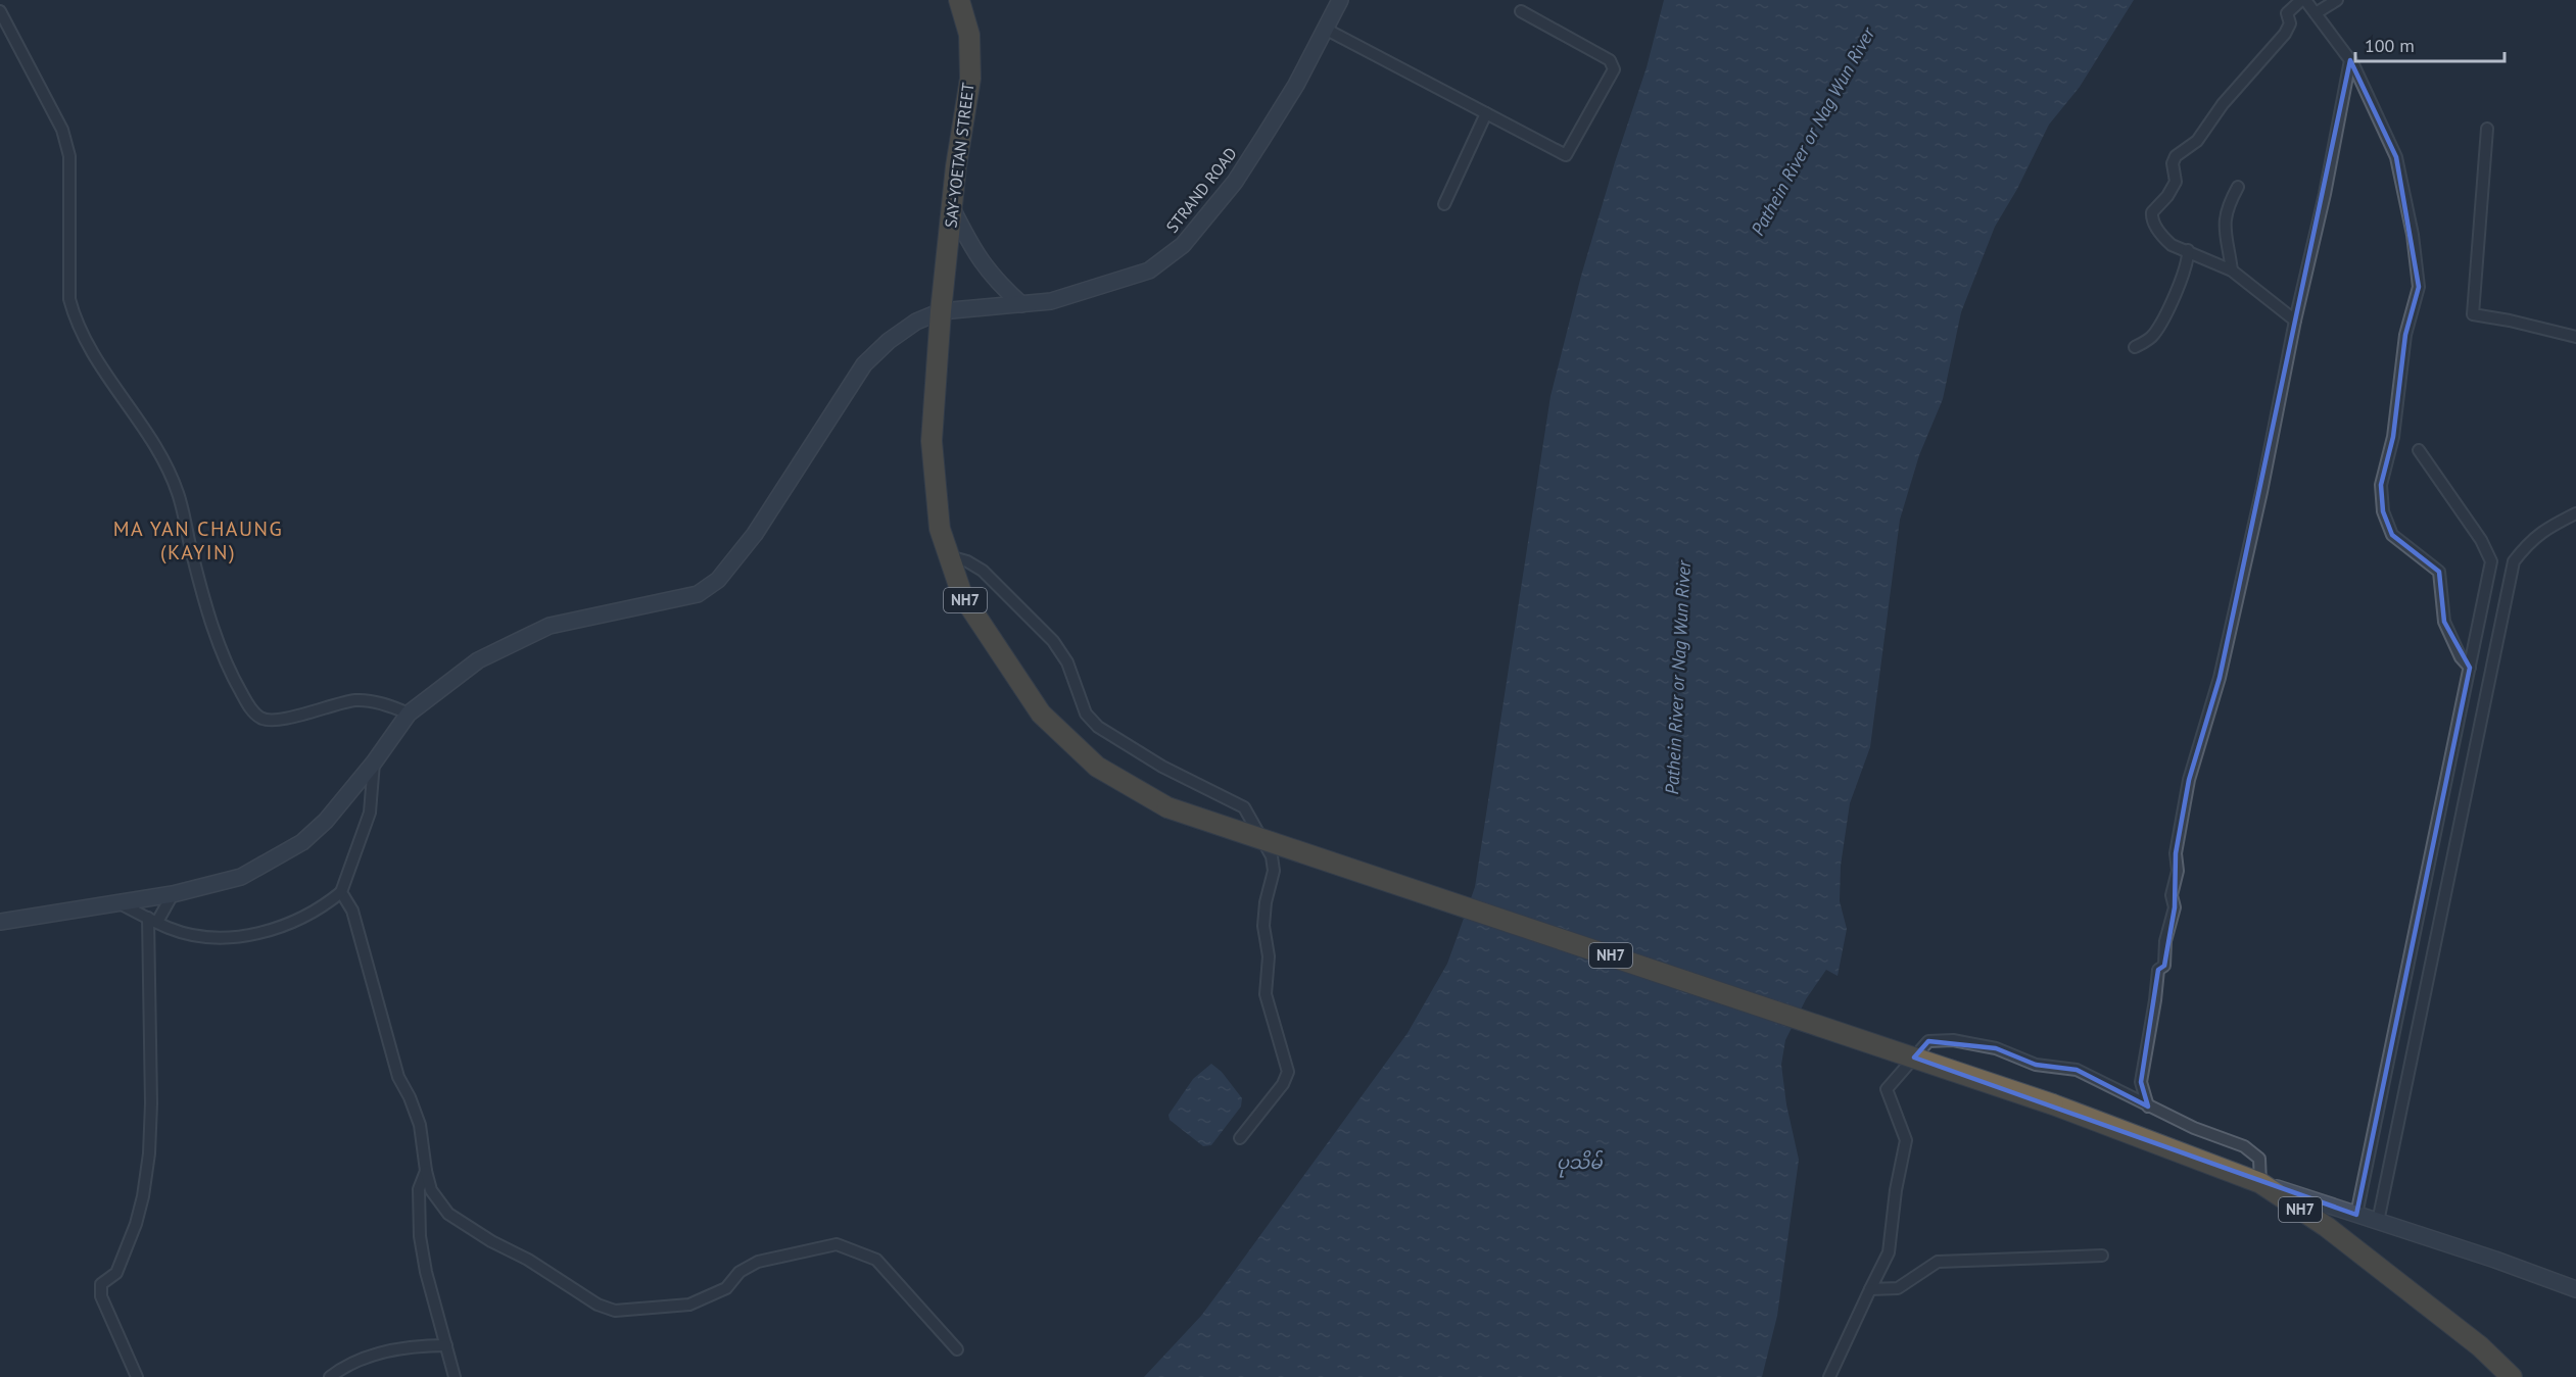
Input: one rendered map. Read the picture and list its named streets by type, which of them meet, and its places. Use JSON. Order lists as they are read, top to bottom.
{
  "streets": {
    "highway": ["SAY-YOETAN STREET", "NH7"],
    "street": ["STRAND ROAD"]
  },
  "crossings": [
    ["SAY-YOETAN STREET", "STRAND ROAD"],
    ["SAY-YOETAN STREET", "NH7"],
    ["STRAND ROAD", "NH7"]
  ],
  "districts": ["MA YAN CHAUNG (KAYIN)"],
  "water": ["Pathein River or Nag Wun River", "ပုသိမ်"],
  "scale_bar": "100 m"
}
